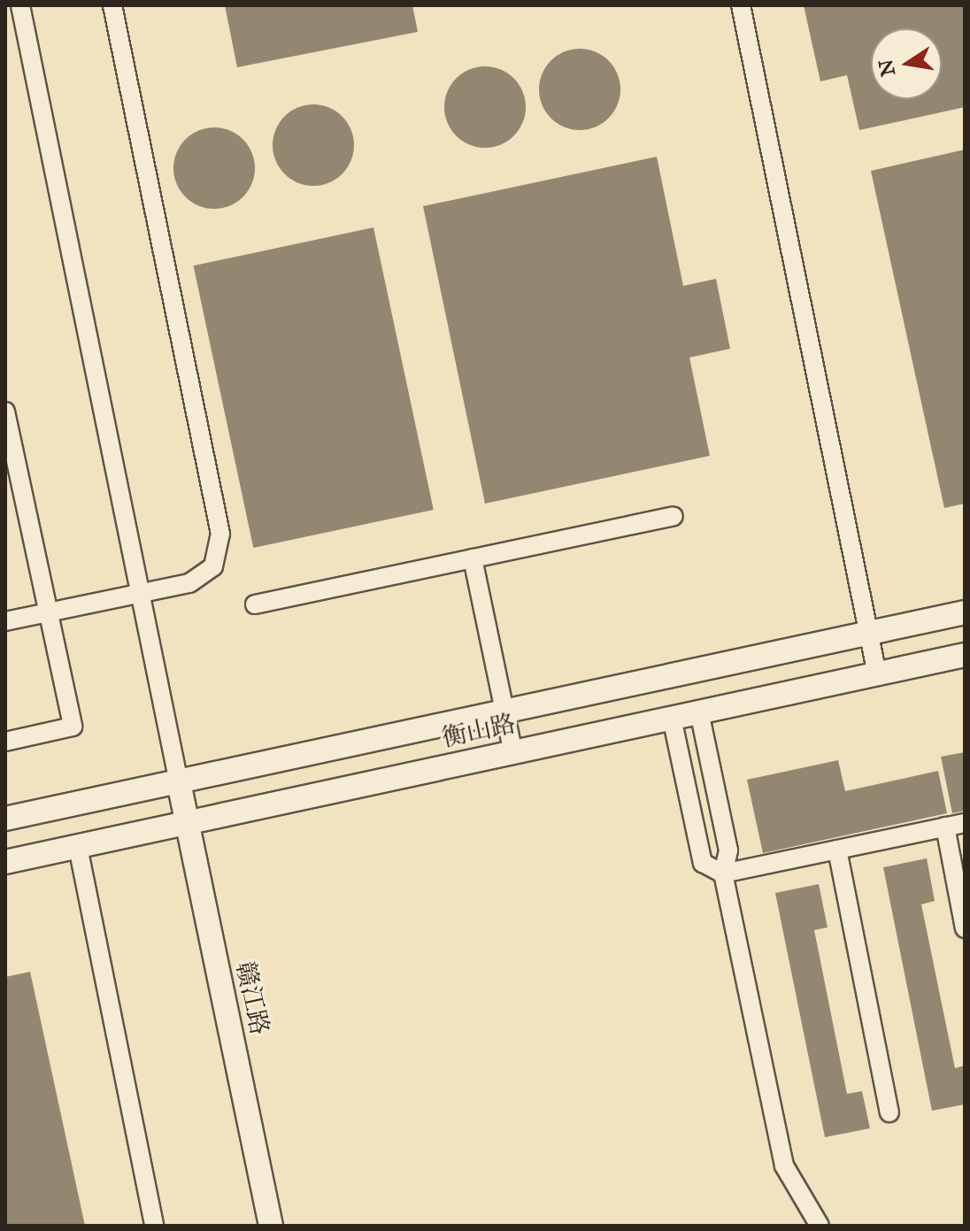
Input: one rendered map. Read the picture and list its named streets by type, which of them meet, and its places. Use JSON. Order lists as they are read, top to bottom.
{
  "streets": {
    "street": ["衡山路", "赣江路"]
  },
  "crossings": [
    ["衡山路", "赣江路"]
  ],
  "north": "left"
}
